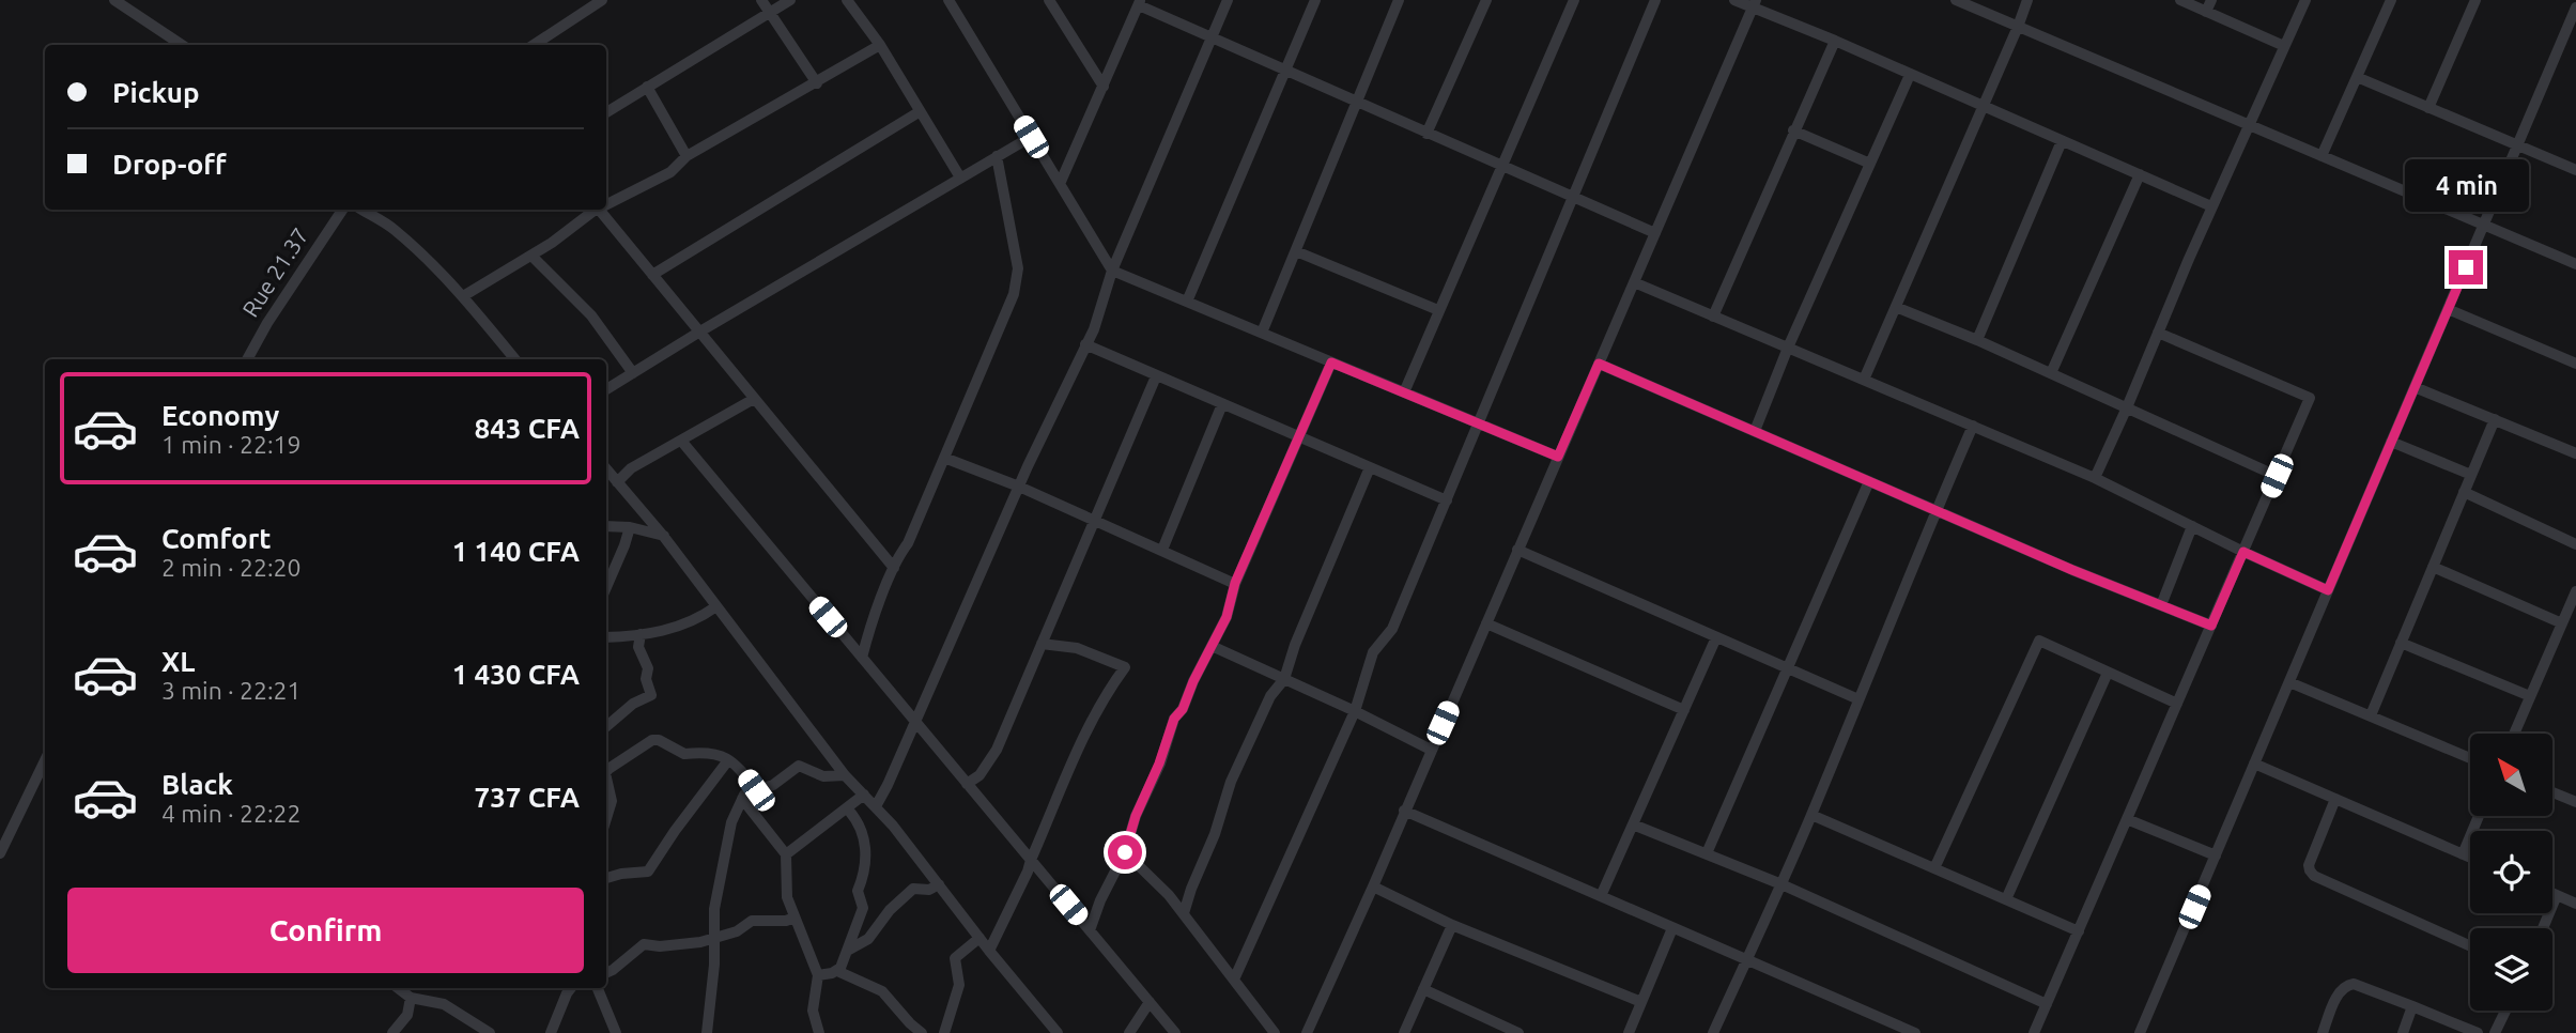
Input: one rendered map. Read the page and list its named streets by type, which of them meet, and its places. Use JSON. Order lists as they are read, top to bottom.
{
  "streets": {
    "street": ["Rue 21.37"]
  },
  "north": "top left",
  "page": {
    "banner": ["Pickup", "Drop-off"],
    "bubble": "4 min",
    "list": [
      {
        "name": "Economy",
        "note": "1 min · 22:19",
        "value": "843 CFA"
      },
      {
        "name": "Comfort",
        "note": "2 min · 22:20",
        "value": "1 140 CFA"
      },
      {
        "name": "XL",
        "note": "3 min · 22:21",
        "value": "1 430 CFA"
      },
      {
        "name": "Black",
        "note": "4 min · 22:22",
        "value": "737 CFA"
      }
    ],
    "buttons": "Confirm"
  }
}
